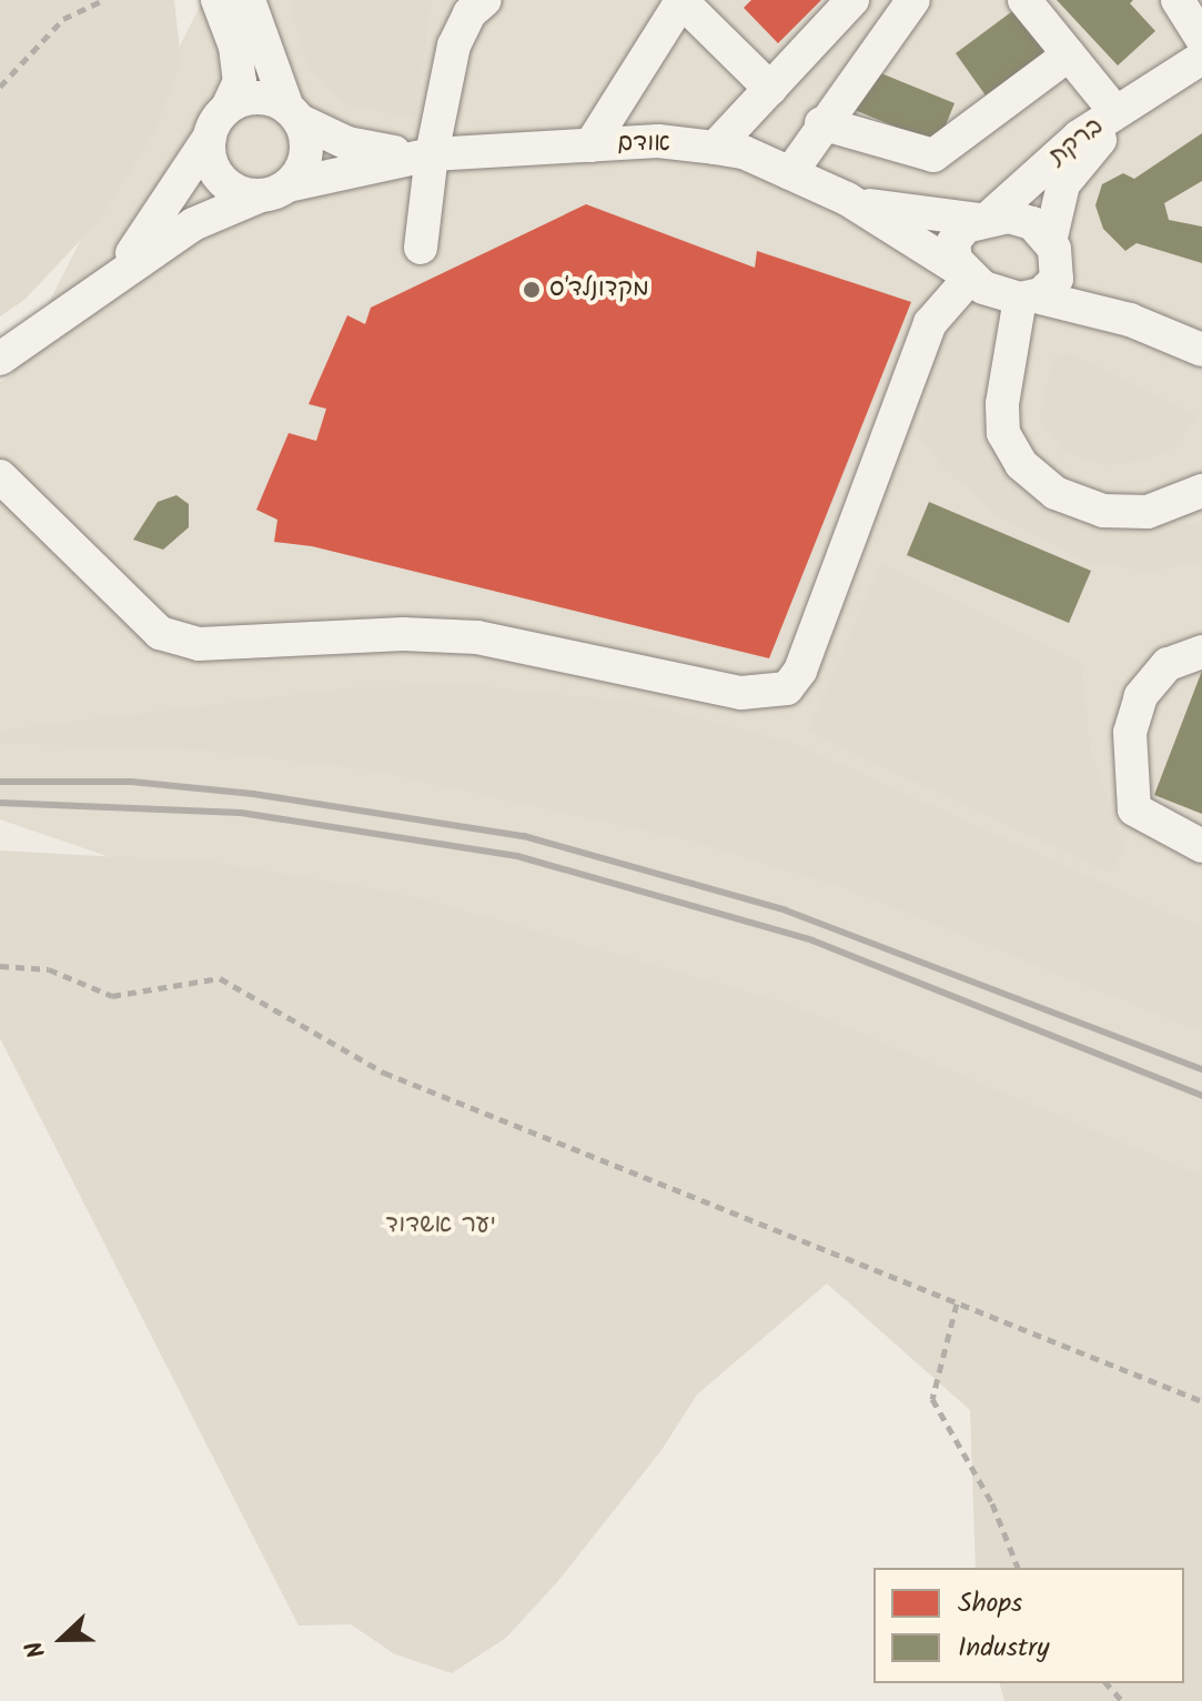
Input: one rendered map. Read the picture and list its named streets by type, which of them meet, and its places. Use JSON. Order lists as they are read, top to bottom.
{
  "streets": {
    "street": ["ברקת", "אודם"]
  },
  "crossings": [
    ["ברקת", "אודם"]
  ],
  "parks": ["יער אשדוד"],
  "places": ["מקדונלד'ס"],
  "legend": ["Shops", "Industry"],
  "north": "left"
}
